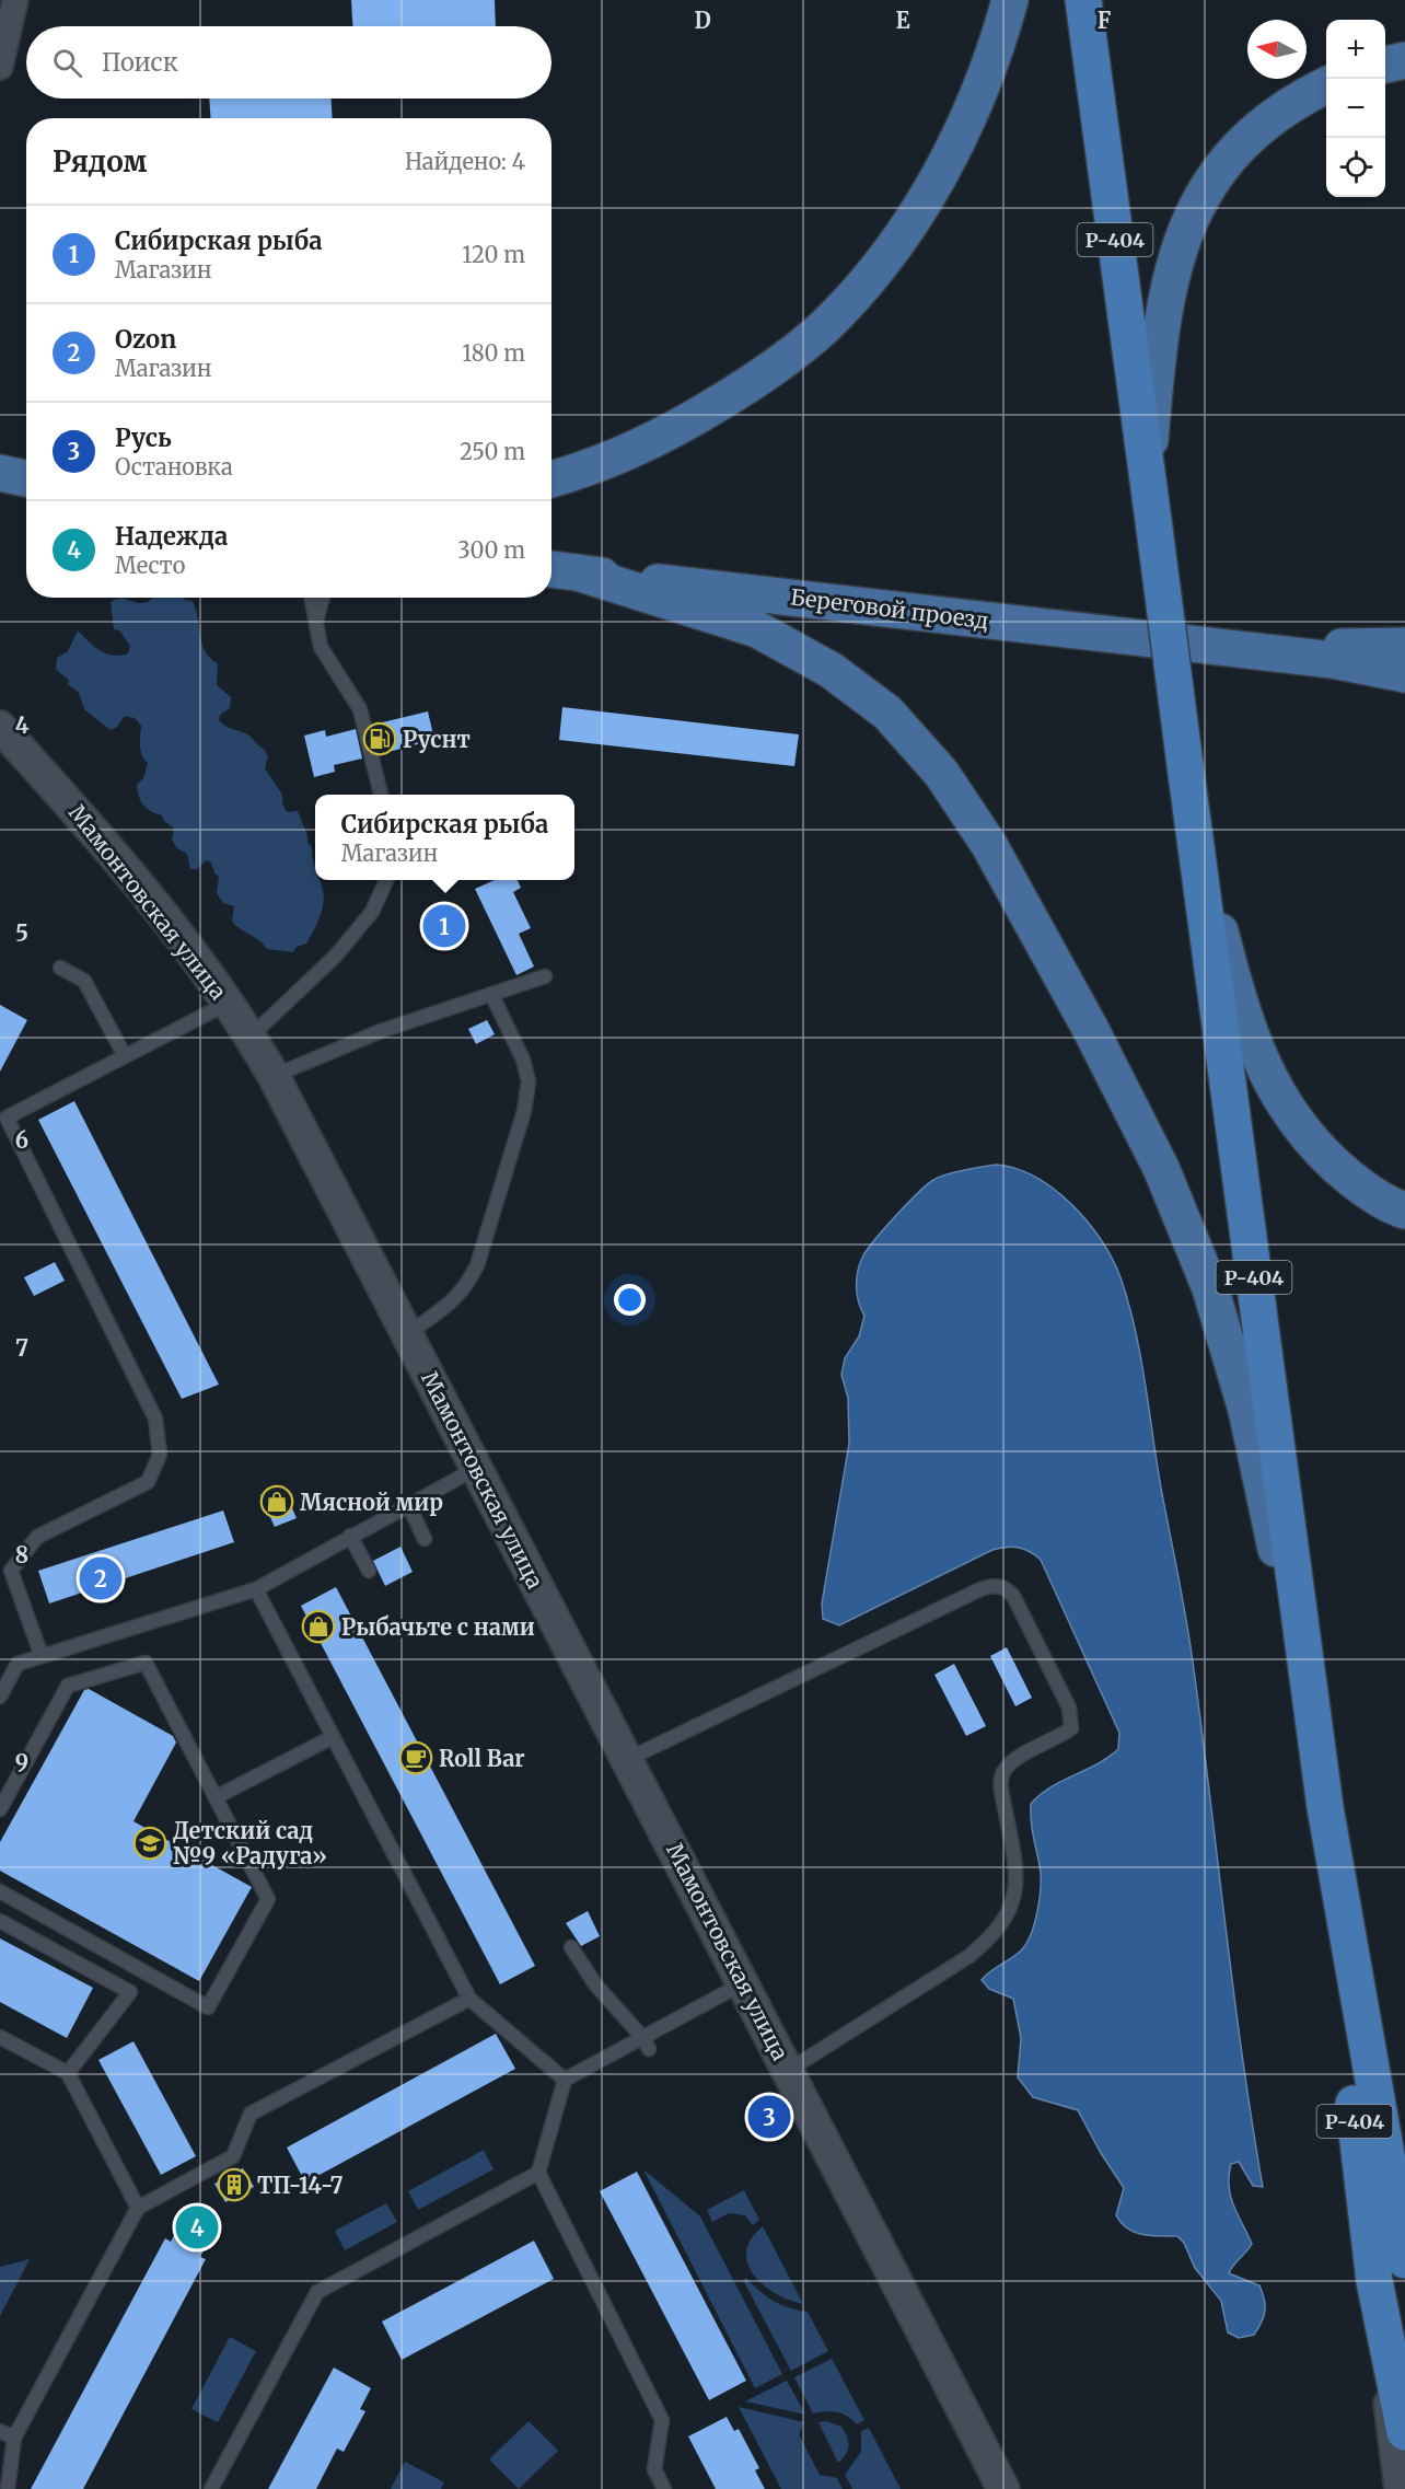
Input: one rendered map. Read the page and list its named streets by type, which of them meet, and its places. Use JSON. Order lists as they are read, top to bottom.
{
  "streets": {
    "highway": ["Р-404"],
    "main road": ["Береговой проезд"],
    "street": ["Мамонтовская улица"]
  },
  "places": {
    "fuel station": ["Руснт"],
    "shop": ["Мясной мир", "Рыбачьте с нами"],
    "cafe": ["Roll Bar"],
    "school or university": ["Детский сад №9 «Радуга»"],
    "building": ["ТП-14-7"]
  },
  "north": "left",
  "page": {
    "map_buttons": ["+", "−"],
    "search": "Поиск",
    "heading": ["Рядом", "Найдено: 4"],
    "list": [
      {
        "mark": "1",
        "name": "Сибирская рыба",
        "note": "Магазин",
        "value": "120 m"
      },
      {
        "mark": "2",
        "name": "Ozon",
        "note": "Магазин",
        "value": "180 m"
      },
      {
        "mark": "3",
        "name": "Русь",
        "note": "Остановка",
        "value": "250 m"
      },
      {
        "mark": "4",
        "name": "Надежда",
        "note": "Место",
        "value": "300 m"
      }
    ],
    "popup": ["Сибирская рыба", "Магазин"],
    "pins": [
      "1",
      "2",
      "3",
      "4"
    ]
  },
  "grid": {
    "columns": ["D", "E", "F"],
    "rows": [
      "4",
      "5",
      "6",
      "7",
      "8",
      "9"
    ]
  }
}
